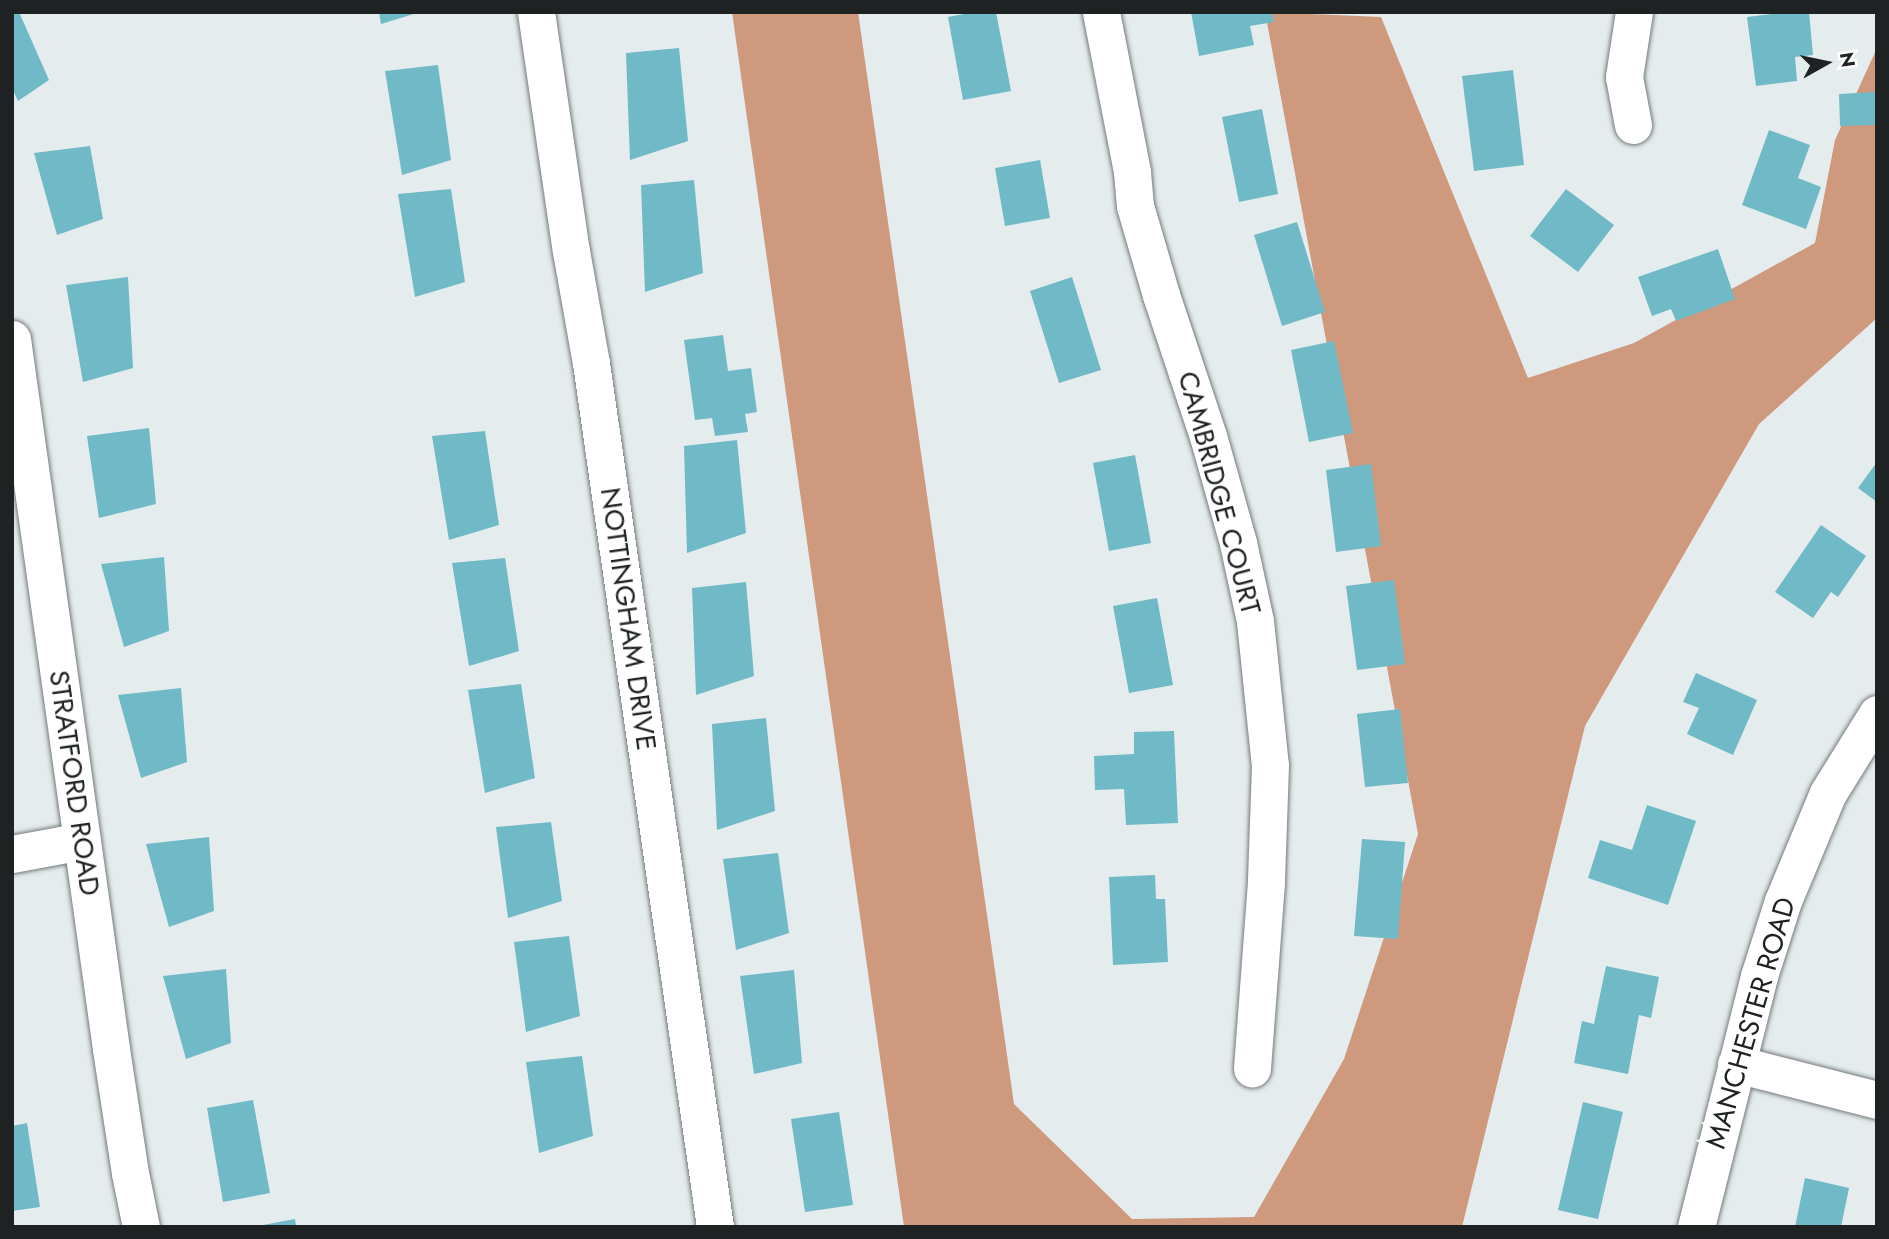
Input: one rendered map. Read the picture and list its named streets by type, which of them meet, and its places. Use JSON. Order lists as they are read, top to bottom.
{
  "streets": {
    "street": [
      "CAMBRIDGE COURT",
      "NOTTINGHAM DRIVE",
      "STRATFORD ROAD",
      "MANCHESTER ROAD"
    ]
  },
  "north": "right"
}
